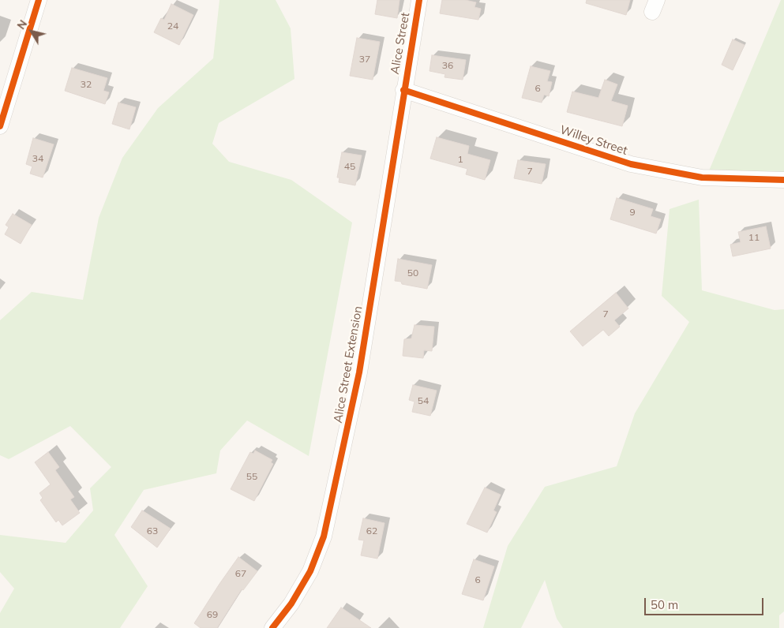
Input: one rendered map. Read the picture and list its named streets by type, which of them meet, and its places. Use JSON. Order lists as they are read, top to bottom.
{
  "streets": {
    "street": ["Alice Street", "Willey Street", "Alice Street Extension"]
  },
  "crossings": [
    ["Alice Street", "Willey Street"],
    ["Alice Street", "Alice Street Extension"],
    ["Willey Street", "Alice Street Extension"]
  ],
  "house_numbers": [
    "24",
    "37",
    "36",
    "32",
    "6",
    "34",
    "1",
    "45",
    "7",
    "9",
    "11",
    "50",
    "7",
    "54",
    "55",
    "63",
    "62",
    "67",
    "6",
    "69"
  ],
  "scale_bar": "50 m",
  "north": "top left"
}
